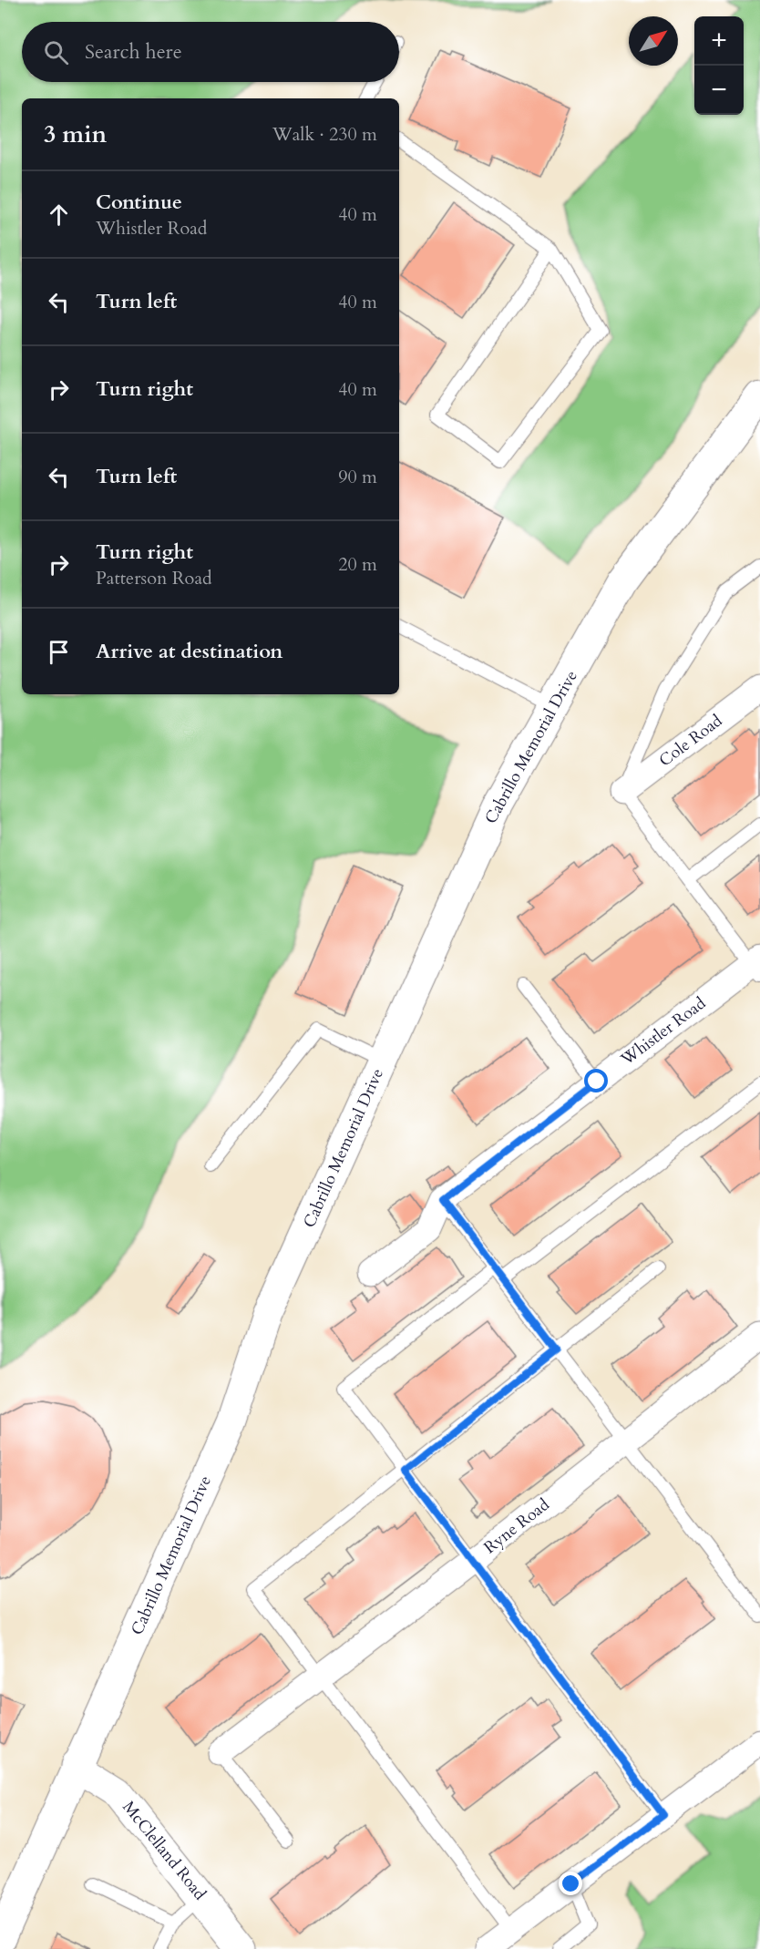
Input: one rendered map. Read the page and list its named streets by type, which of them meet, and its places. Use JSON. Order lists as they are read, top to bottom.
{
  "streets": {
    "main road": ["Cabrillo Memorial Drive", "McClelland Road"],
    "street": ["Cole Road", "Whistler Road", "Ryne Road"]
  },
  "crossings": [
    ["Cabrillo Memorial Drive", "McClelland Road"]
  ],
  "north": "top right",
  "page": {
    "map_buttons": ["+", "−"],
    "search": "Search here",
    "heading": ["3 min", "Walk · 230 m"],
    "list": [
      ["Continue", "Whistler Road", "40 m"],
      ["Turn left", "40 m"],
      ["Turn right", "40 m"],
      ["Turn left", "90 m"],
      ["Turn right", "Patterson Road", "20 m"],
      "Arrive at destination"
    ]
  }
}
